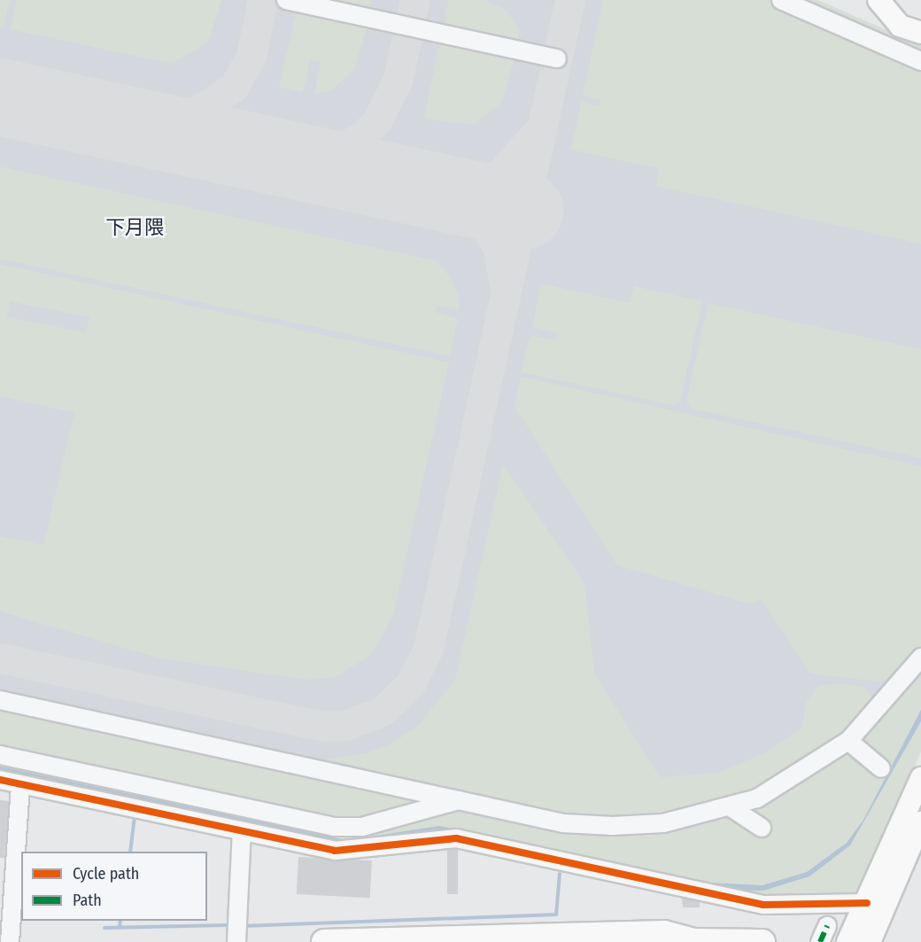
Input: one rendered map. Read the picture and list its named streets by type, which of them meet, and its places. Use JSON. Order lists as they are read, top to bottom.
{
  "districts": ["下月隈"],
  "legend": ["Cycle path", "Path"]
}
